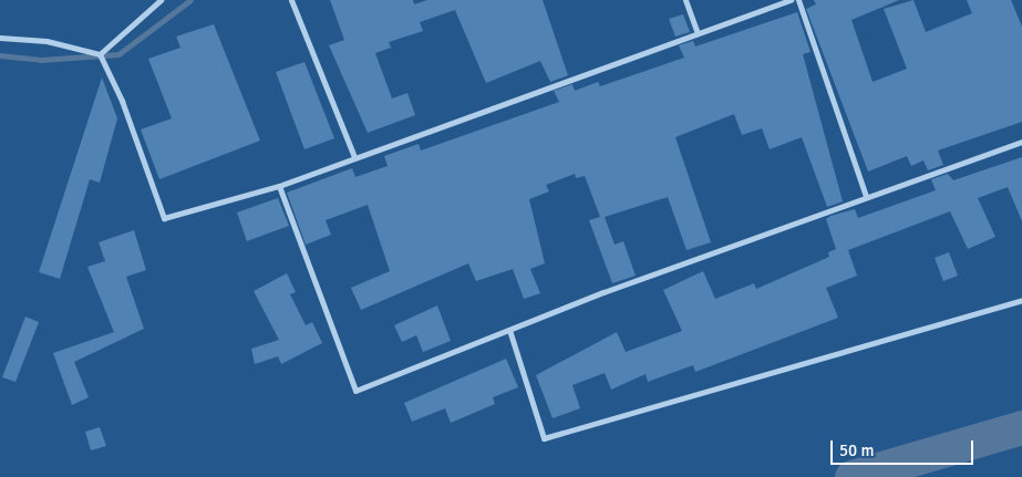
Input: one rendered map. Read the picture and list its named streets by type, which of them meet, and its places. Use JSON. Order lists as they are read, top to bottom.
{
  "scale_bar": "50 m"
}
